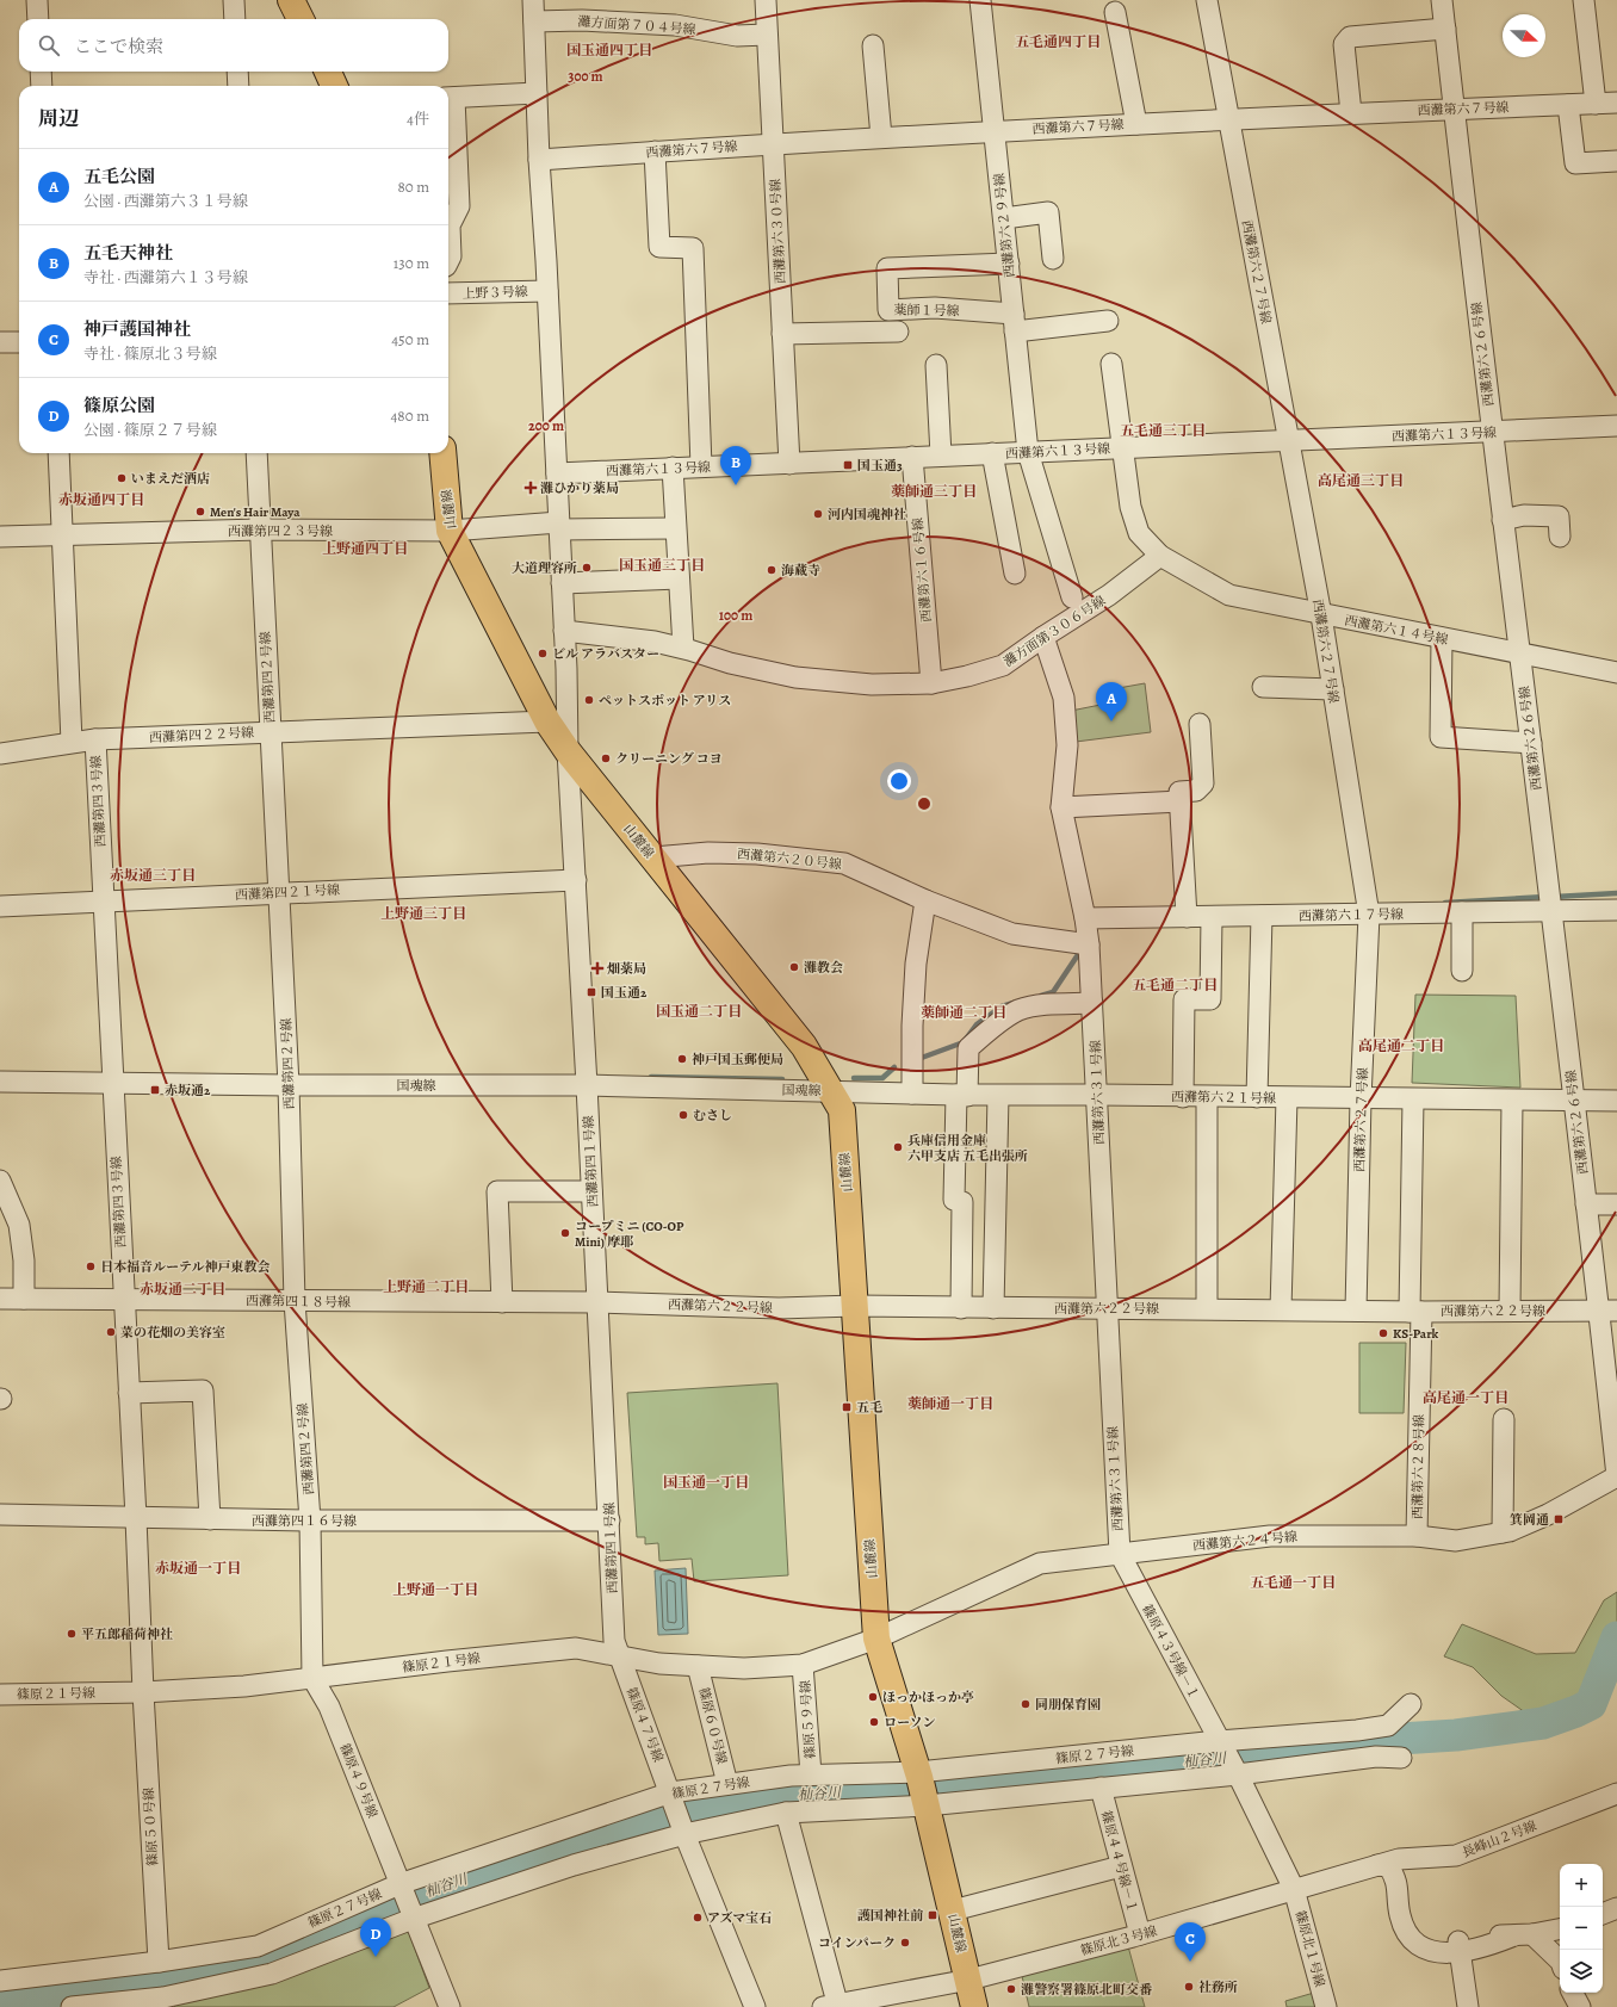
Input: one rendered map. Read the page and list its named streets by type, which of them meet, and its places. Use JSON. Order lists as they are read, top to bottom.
{
  "streets": {
    "main road": ["山麓線"],
    "street": [
      "灘方面第７０４号線",
      "西灘第六７号線",
      "西灘第六２９号線",
      "西灘第六３０号線",
      "西灘第六２７号線",
      "上野３号線",
      "薬師１号線",
      "西灘第六２６号線",
      "西灘第六１３号線",
      "西灘第四２３号線",
      "西灘第六１６号線",
      "西灘第六１４号線",
      "灘方面第３０６号線",
      "西灘第四２号線",
      "西灘第四２２号線",
      "西灘第四３号線",
      "西灘第六２０号線",
      "西灘第四２１号線",
      "西灘第六１７号線",
      "国魂線",
      "西灘第六３１号線",
      "西灘第六２１号線",
      "西灘第四１号線",
      "西灘第四１８号線",
      "西灘第六２２号線",
      "西灘第六２８号線",
      "西灘第四１６号線",
      "西灘第六２４号線",
      "篠原４３号線－１",
      "篠原２１号線",
      "篠原５９号線",
      "篠原４７号線",
      "篠原６０号線",
      "篠原２７号線",
      "篠原４９号線",
      "篠原５０号線",
      "長峰山２号線",
      "篠原４４号線－１",
      "篠原北３号線",
      "篠原北１号線"
    ]
  },
  "crossings": [
    ["灘方面第７０４号線", "西灘第六３０号線"],
    ["灘方面第７０４号線", "西灘第四１号線"],
    ["西灘第六７号線", "西灘第六２９号線"],
    ["西灘第六７号線", "西灘第六３０号線"],
    ["西灘第六７号線", "西灘第六２７号線"],
    ["西灘第六７号線", "西灘第六２６号線"],
    ["西灘第六７号線", "西灘第四１号線"],
    ["西灘第六２９号線", "薬師１号線"],
    ["西灘第六２９号線", "西灘第六１３号線"],
    ["西灘第六３０号線", "西灘第六１３号線"],
    ["西灘第六２７号線", "西灘第六１３号線"],
    ["西灘第六２７号線", "西灘第六１４号線"],
    ["西灘第六２７号線", "西灘第六１７号線"],
    ["西灘第六２７号線", "西灘第六２１号線"],
    ["西灘第六２７号線", "西灘第六２２号線"],
    ["上野３号線", "西灘第四１号線"],
    ["西灘第六２６号線", "西灘第六１３号線"],
    ["西灘第六２６号線", "西灘第六１４号線"],
    ["西灘第六２６号線", "西灘第六１７号線"],
    ["西灘第六２６号線", "西灘第六２１号線"],
    ["西灘第六２６号線", "西灘第六２２号線"],
    ["西灘第六２６号線", "西灘第六２４号線"],
    ["西灘第六１３号線", "西灘第六１６号線"],
    ["西灘第六１３号線", "西灘第六１４号線"],
    ["西灘第六１３号線", "西灘第四１号線"],
    ["山麓線", "西灘第四２３号線"],
    ["山麓線", "西灘第四２２号線"],
    ["山麓線", "西灘第六２０号線"],
    ["山麓線", "国魂線"],
    ["山麓線", "西灘第六２１号線"],
    ["山麓線", "西灘第四１号線"],
    ["山麓線", "西灘第六２２号線"],
    ["山麓線", "西灘第六２４号線"],
    ["山麓線", "篠原２１号線"],
    ["山麓線", "篠原２７号線"],
    ["山麓線", "篠原北３号線"],
    ["西灘第四２３号線", "西灘第四２号線"],
    ["西灘第四２３号線", "西灘第四１号線"],
    ["西灘第六１６号線", "灘方面第３０６号線"],
    ["西灘第六１４号線", "灘方面第３０６号線"],
    ["灘方面第３０６号線", "西灘第六３１号線"],
    ["灘方面第３０６号線", "西灘第四１号線"],
    ["西灘第四２号線", "西灘第四２２号線"],
    ["西灘第四２号線", "西灘第四２１号線"],
    ["西灘第四２号線", "国魂線"],
    ["西灘第四２号線", "西灘第四１８号線"],
    ["西灘第四２号線", "西灘第四１６号線"],
    ["西灘第四２号線", "篠原２１号線"],
    ["西灘第四２号線", "篠原４９号線"],
    ["西灘第四２２号線", "西灘第四３号線"],
    ["西灘第四３号線", "西灘第四２１号線"],
    ["西灘第四３号線", "国魂線"],
    ["西灘第四３号線", "西灘第四１８号線"],
    ["西灘第四３号線", "西灘第四１６号線"],
    ["西灘第四３号線", "篠原２１号線"],
    ["西灘第四３号線", "篠原５０号線"],
    ["西灘第六２０号線", "西灘第六３１号線"],
    ["西灘第四２１号線", "西灘第四１号線"],
    ["西灘第六１７号線", "西灘第六３１号線"],
    ["国魂線", "西灘第六２１号線"],
    ["国魂線", "西灘第四１号線"],
    ["西灘第六３１号線", "西灘第六２１号線"],
    ["西灘第六３１号線", "西灘第六２２号線"],
    ["西灘第六３１号線", "西灘第六２４号線"],
    ["西灘第六３１号線", "篠原４３号線－１"],
    ["西灘第六２１号線", "西灘第六２８号線"],
    ["西灘第四１号線", "西灘第四１８号線"],
    ["西灘第四１号線", "西灘第六２２号線"],
    ["西灘第四１号線", "西灘第四１６号線"],
    ["西灘第四１号線", "篠原２１号線"],
    ["西灘第四１号線", "篠原４７号線"],
    ["西灘第四１８号線", "西灘第六２２号線"],
    ["西灘第六２２号線", "西灘第六２８号線"],
    ["西灘第六２８号線", "西灘第六２４号線"],
    ["西灘第六２４号線", "篠原４３号線－１"],
    ["西灘第六２４号線", "篠原２１号線"],
    ["篠原４３号線－１", "篠原２７号線"],
    ["篠原２１号線", "篠原５９号線"],
    ["篠原２１号線", "篠原４７号線"],
    ["篠原２１号線", "篠原６０号線"],
    ["篠原２１号線", "篠原４９号線"],
    ["篠原２１号線", "篠原５０号線"],
    ["篠原５９号線", "篠原２７号線"],
    ["篠原４７号線", "篠原２７号線"],
    ["篠原６０号線", "篠原２７号線"],
    ["篠原２７号線", "篠原４９号線"],
    ["篠原２７号線", "篠原５０号線"],
    ["長峰山２号線", "篠原北３号線"],
    ["長峰山２号線", "篠原北１号線"],
    ["篠原４４号線－１", "篠原北３号線"],
    ["篠原北３号線", "篠原北１号線"]
  ],
  "districts": [
    "五毛通四丁目",
    "国玉通四丁目",
    "五毛通三丁目",
    "高尾通三丁目",
    "薬師通三丁目",
    "赤坂通四丁目",
    "上野通四丁目",
    "国玉通三丁目",
    "赤坂通三丁目",
    "上野通三丁目",
    "五毛通二丁目",
    "国玉通二丁目",
    "薬師通二丁目",
    "高尾通二丁目",
    "上野通二丁目",
    "赤坂通二丁目",
    "高尾通一丁目",
    "薬師通一丁目",
    "国玉通一丁目",
    "赤坂通一丁目",
    "五毛通一丁目",
    "上野通一丁目"
  ],
  "water": ["杣谷川"],
  "places": {
    "transit": [
      "国玉通3",
      "国玉通2",
      "赤坂通2",
      "五毛",
      "箕岡通",
      "護国神社前"
    ],
    "other": [
      "いまえだ酒店",
      "Men's Hair Maya",
      "河内国魂神社",
      "大道理容所",
      "海蔵寺",
      "ビル アラバスター",
      "ペットスポット アリス",
      "クリーニング コヨ",
      "灘教会",
      "神戸国玉郵便局",
      "むさし",
      "兵庫信用金庫 六甲支店 五毛出張所",
      "コープミニ (CO-OP Mini) 摩耶",
      "日本福音ルーテル神戸東教会",
      "菜の花畑の美容室",
      "KS-Park",
      "平五郎稲荷神社",
      "ほっかほっか亭",
      "同朋保育園",
      "ローソン",
      "アズマ宝石",
      "コインパーク",
      "社務所",
      "灘警察署篠原北町交番"
    ],
    "health": ["灘ひかり薬局", "畑薬局"]
  },
  "north": "right",
  "page": {
    "search": "ここで検索",
    "heading": ["周辺", "4件"],
    "list": [
      {
        "mark": "A",
        "name": "五毛公園",
        "note": "公園 · 西灘第六３１号線",
        "value": "80 m"
      },
      {
        "mark": "B",
        "name": "五毛天神社",
        "note": "寺社 · 西灘第六１３号線",
        "value": "130 m"
      },
      {
        "mark": "C",
        "name": "神戸護国神社",
        "note": "寺社 · 篠原北３号線",
        "value": "450 m"
      },
      {
        "mark": "D",
        "name": "篠原公園",
        "note": "公園 · 篠原２７号線",
        "value": "480 m"
      }
    ],
    "pins": [
      "B",
      "A",
      "D",
      "C"
    ],
    "map_buttons": ["+", "−"]
  },
  "rings": ["300 m", "200 m", "100 m"]
}
